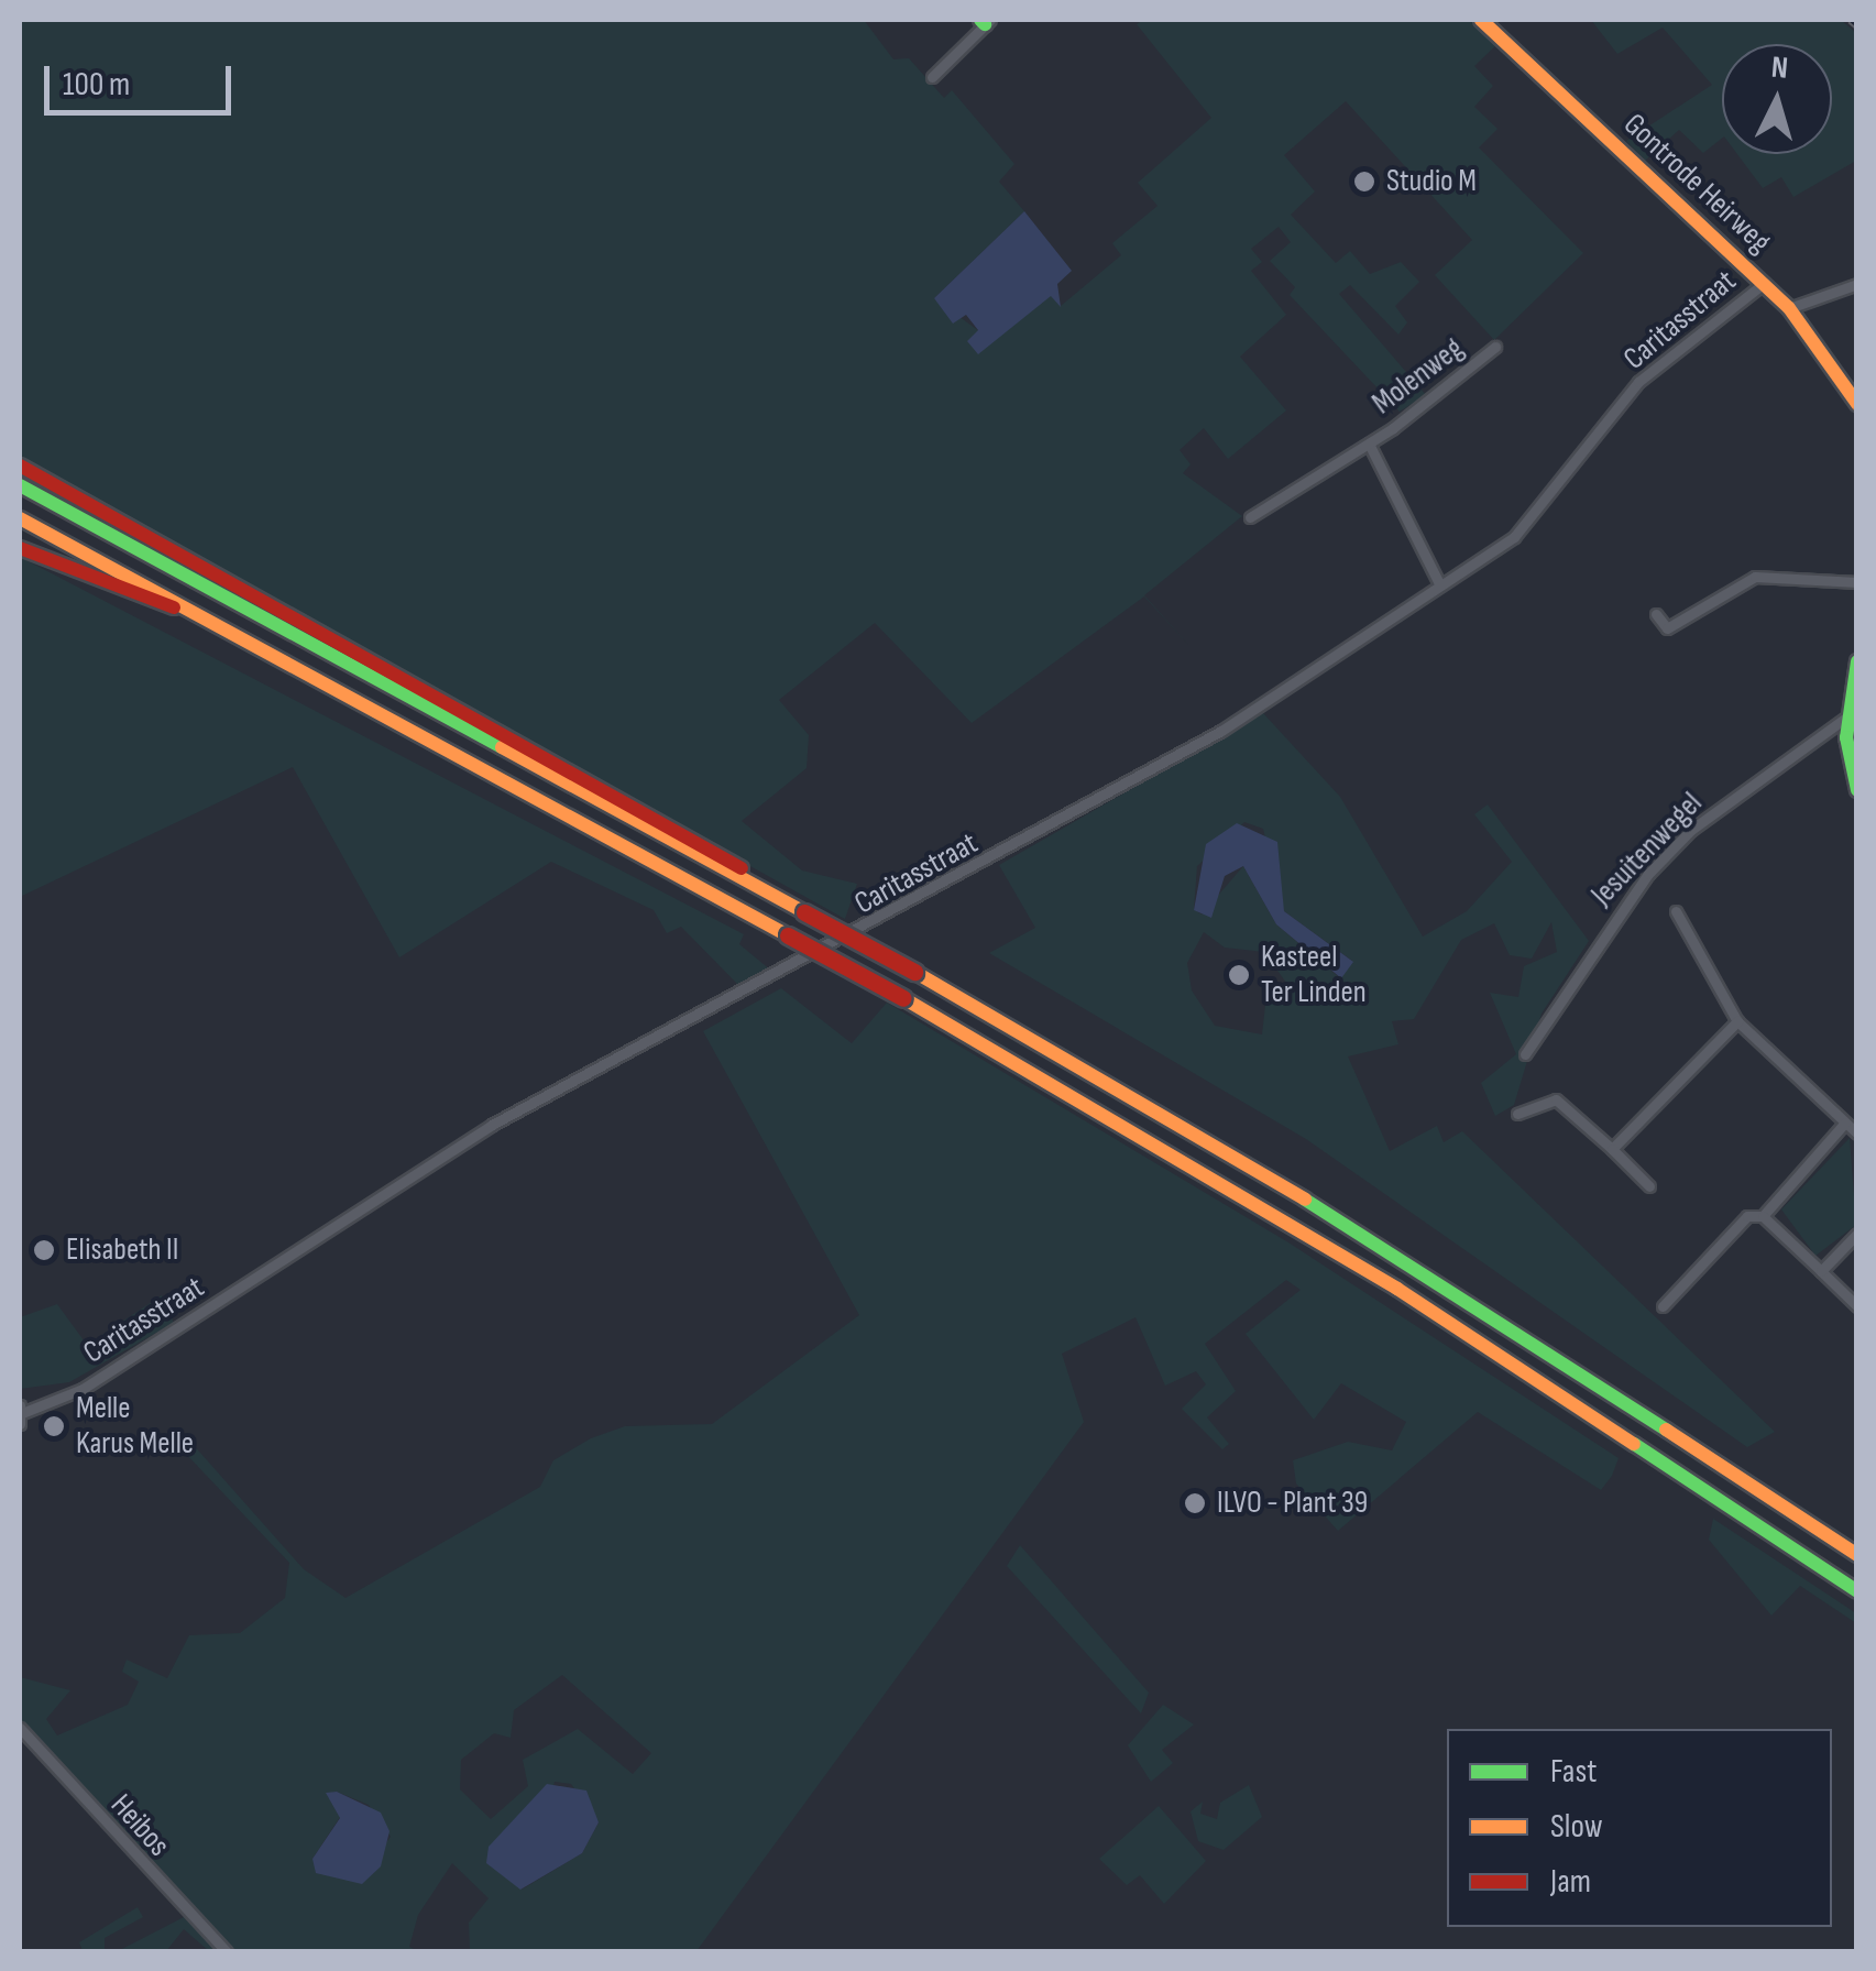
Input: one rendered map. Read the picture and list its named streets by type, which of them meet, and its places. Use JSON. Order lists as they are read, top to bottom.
{
  "streets": {
    "main road": ["Gontrode Heirweg"],
    "street": [
      "Caritasstraat",
      "Molenweg",
      "Jesuitenwegel",
      "Heibos"
    ]
  },
  "crossings": [
    ["Gontrode Heirweg", "Caritasstraat"],
    ["Caritasstraat", "Molenweg"]
  ],
  "places": [
    "Studio M",
    "Kasteel Ter Linden",
    "Elisabeth II",
    "Melle Karus Melle",
    "ILVO - Plant 39"
  ],
  "legend": ["Fast", "Slow", "Jam"],
  "scale_bar": "100 m",
  "north": "top"
}
